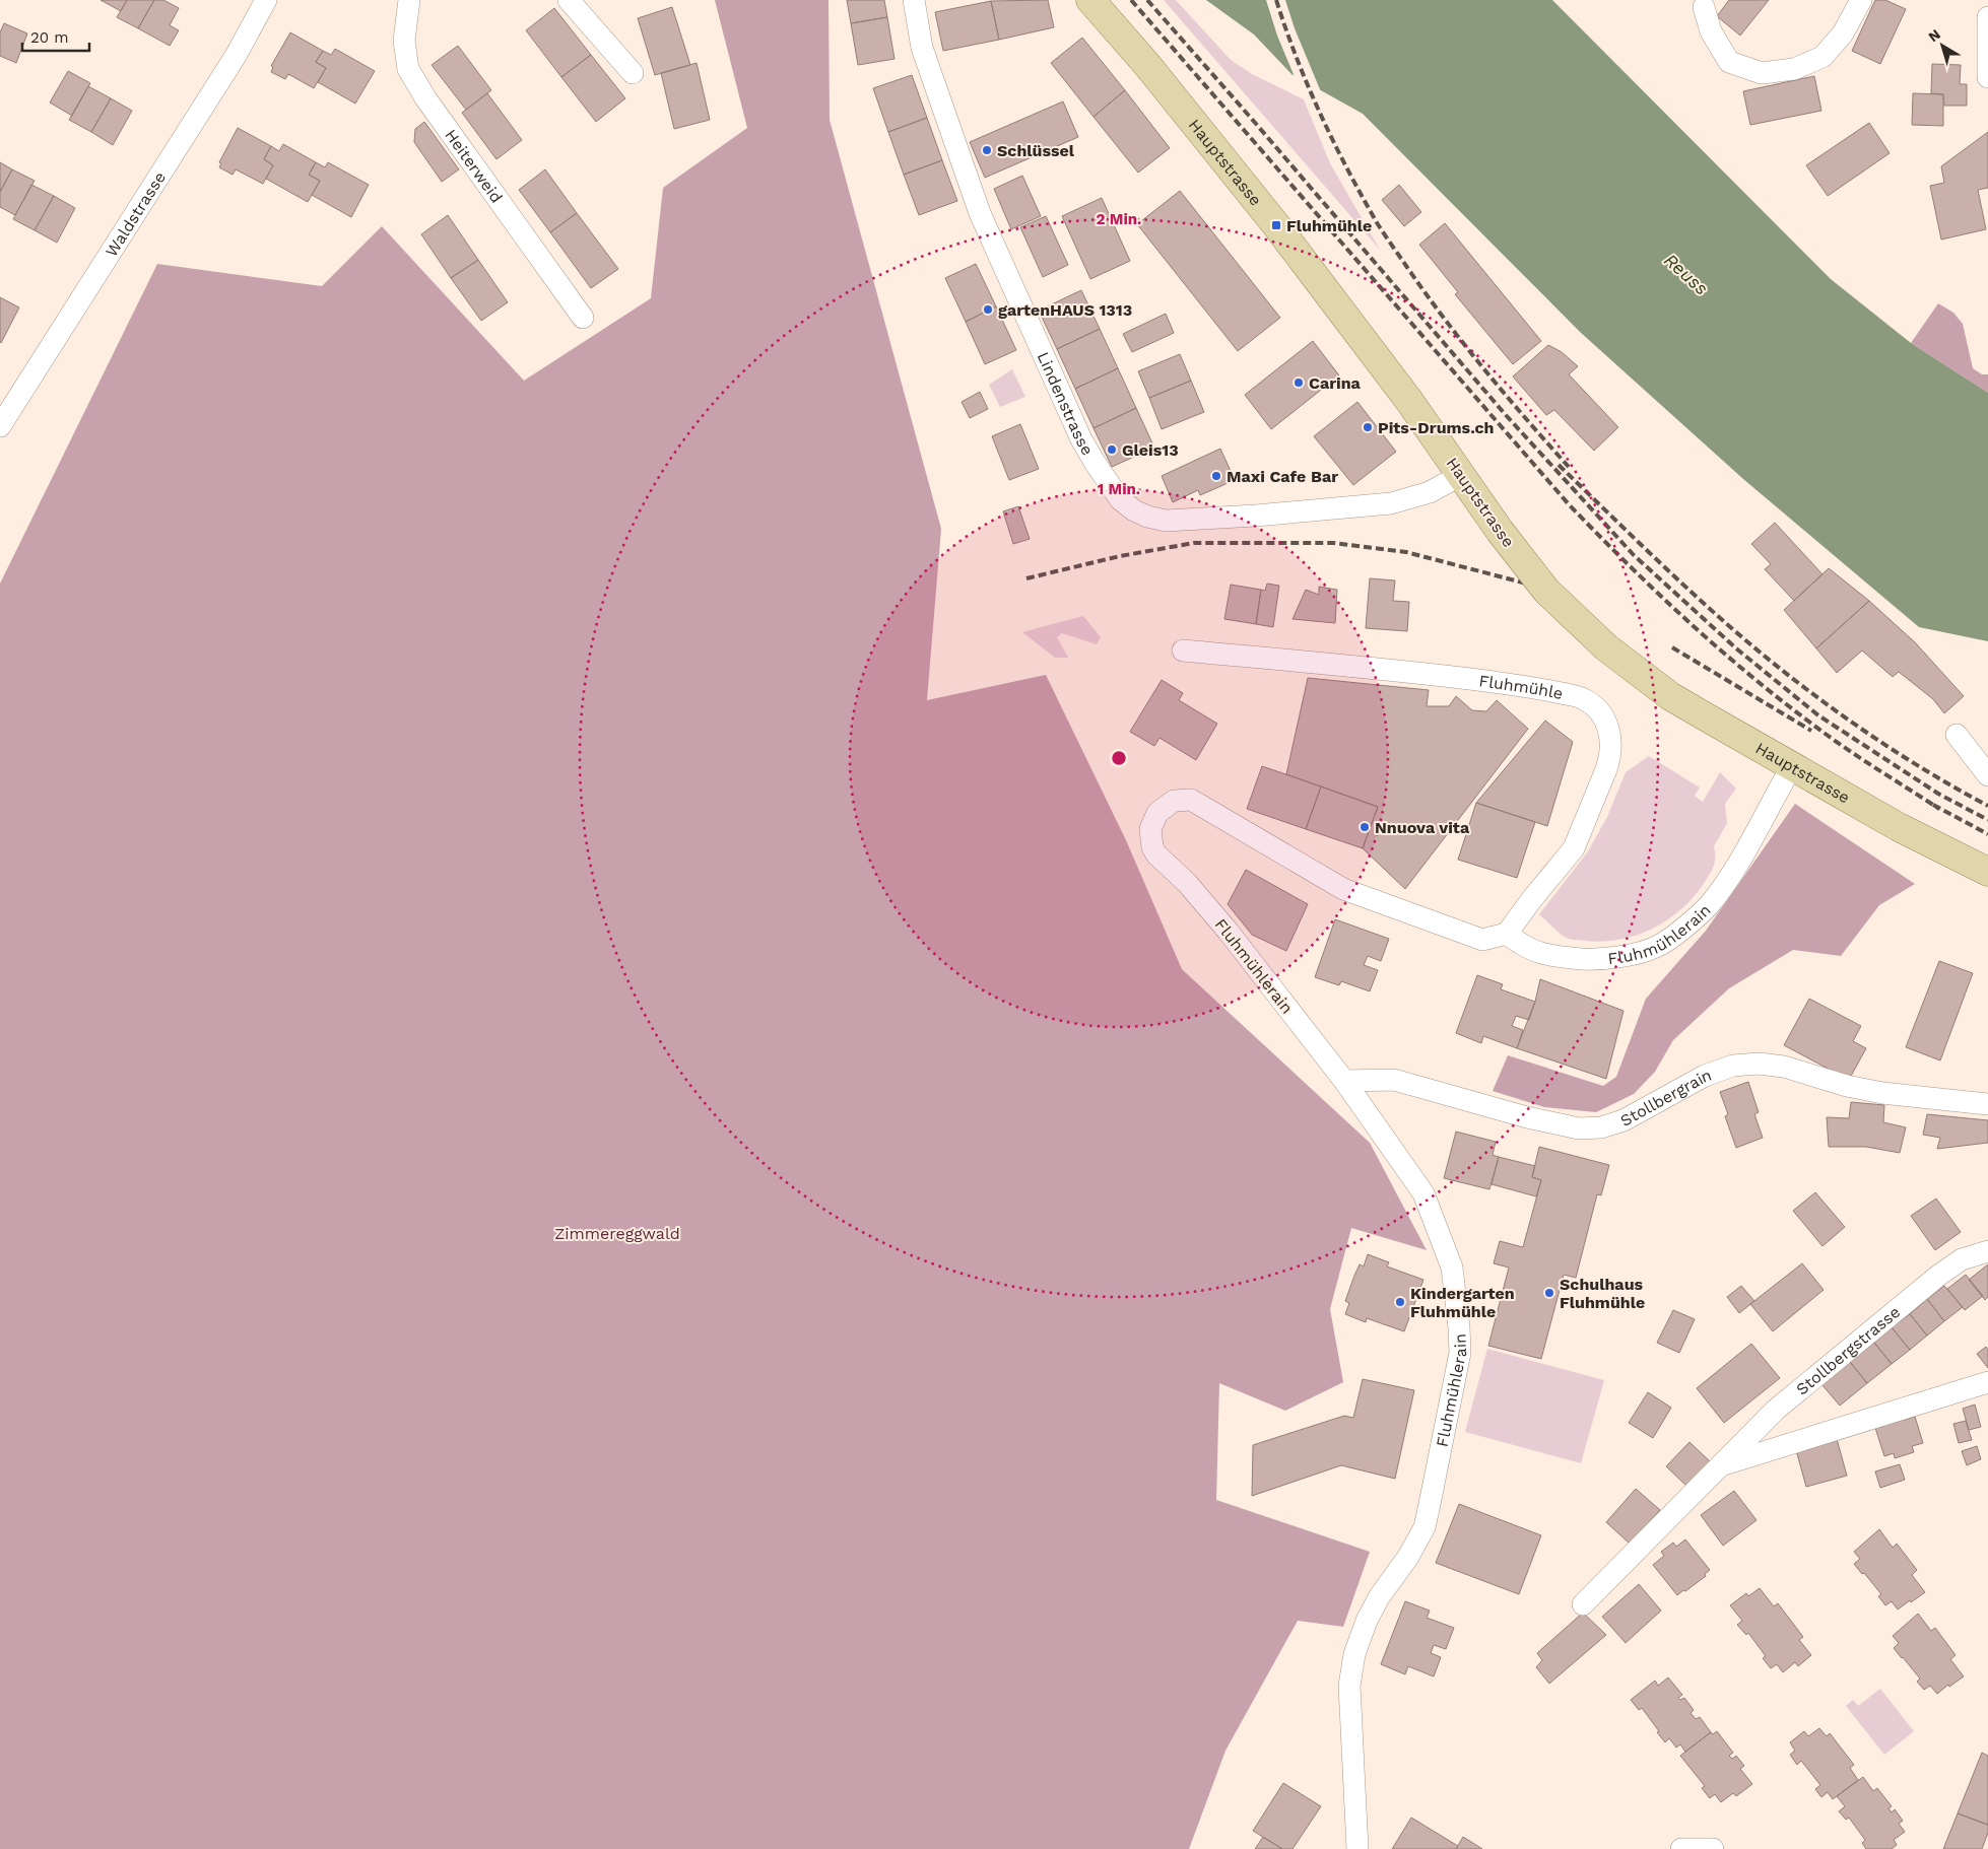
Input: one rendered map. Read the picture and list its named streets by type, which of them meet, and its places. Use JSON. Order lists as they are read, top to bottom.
{
  "streets": {
    "main road": ["Hauptstrasse"],
    "street": [
      "Heiterweid",
      "Waldstrasse",
      "Lindenstrasse",
      "Fluhmühle",
      "Fluhmühlerain",
      "Stollbergrain",
      "Stollbergstrasse"
    ]
  },
  "crossings": [
    ["Hauptstrasse", "Lindenstrasse"],
    ["Hauptstrasse", "Fluhmühlerain"],
    ["Fluhmühle", "Fluhmühlerain"],
    ["Fluhmühlerain", "Stollbergrain"]
  ],
  "water": ["Reuss"],
  "parks": ["Zimmereggwald"],
  "places": {
    "other": [
      "Schlüssel",
      "gartenHAUS 1313",
      "Carina",
      "Pits-Drums.ch",
      "Gleis13",
      "Maxi Cafe Bar",
      "Nnuova vita",
      "Schulhaus Fluhmühle",
      "Kindergarten Fluhmühle"
    ],
    "transit": ["Fluhmühle"]
  },
  "scale_bar": "20 m",
  "north": "top left",
  "rings": ["2 Min.", "1 Min."]
}
